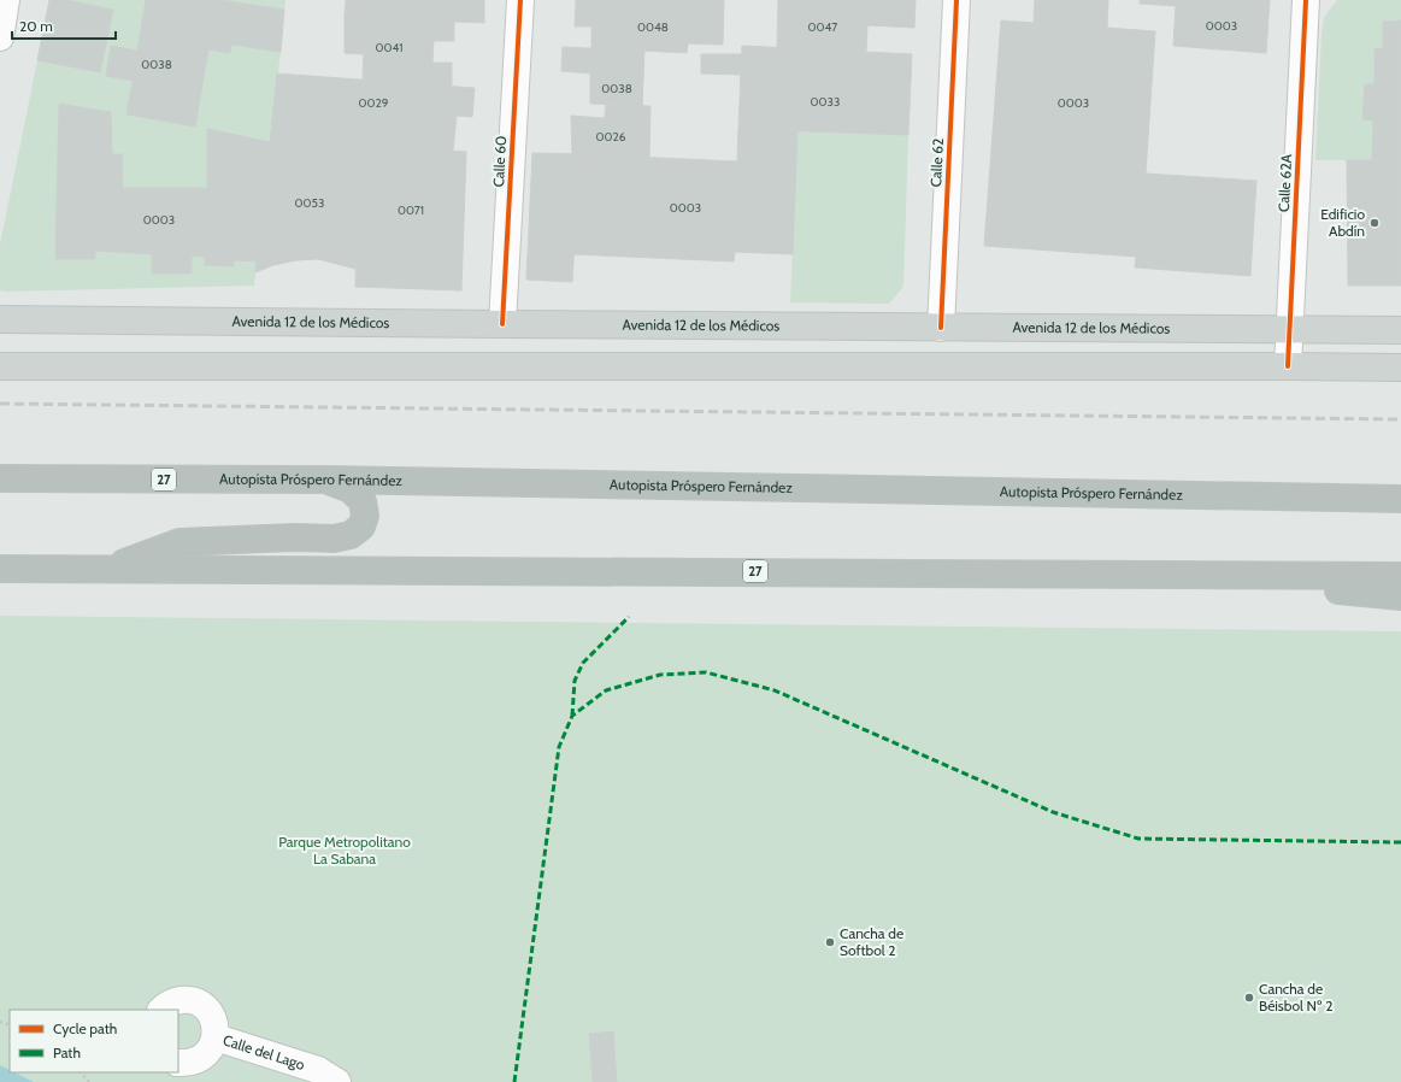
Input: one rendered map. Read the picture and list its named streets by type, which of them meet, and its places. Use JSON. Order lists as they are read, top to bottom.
{
  "streets": {
    "highway": ["27", "Autopista Próspero Fernández"],
    "main road": ["Avenida 12 de los Médicos"],
    "street": [
      "Calle 60",
      "Calle 62",
      "Calle 62A",
      "Calle del Lago"
    ]
  },
  "crossings": [
    ["Calle 60", "Avenida 12 de los Médicos"],
    ["Calle 62", "Avenida 12 de los Médicos"],
    ["Calle 62A", "Avenida 12 de los Médicos"]
  ],
  "parks": ["Parque Metropolitano La Sabana"],
  "places": ["Edificio Abdín", "Cancha de Softbol 2", "Cancha de Béisbol Nº 2"],
  "house_numbers": [
    "0003",
    "0048",
    "0047",
    "0041",
    "0038",
    "0038",
    "0033",
    "0029",
    "0003",
    "0026",
    "0053",
    "0003",
    "0071",
    "0003"
  ],
  "legend": ["Cycle path", "Path"],
  "scale_bar": "20 m"
}
